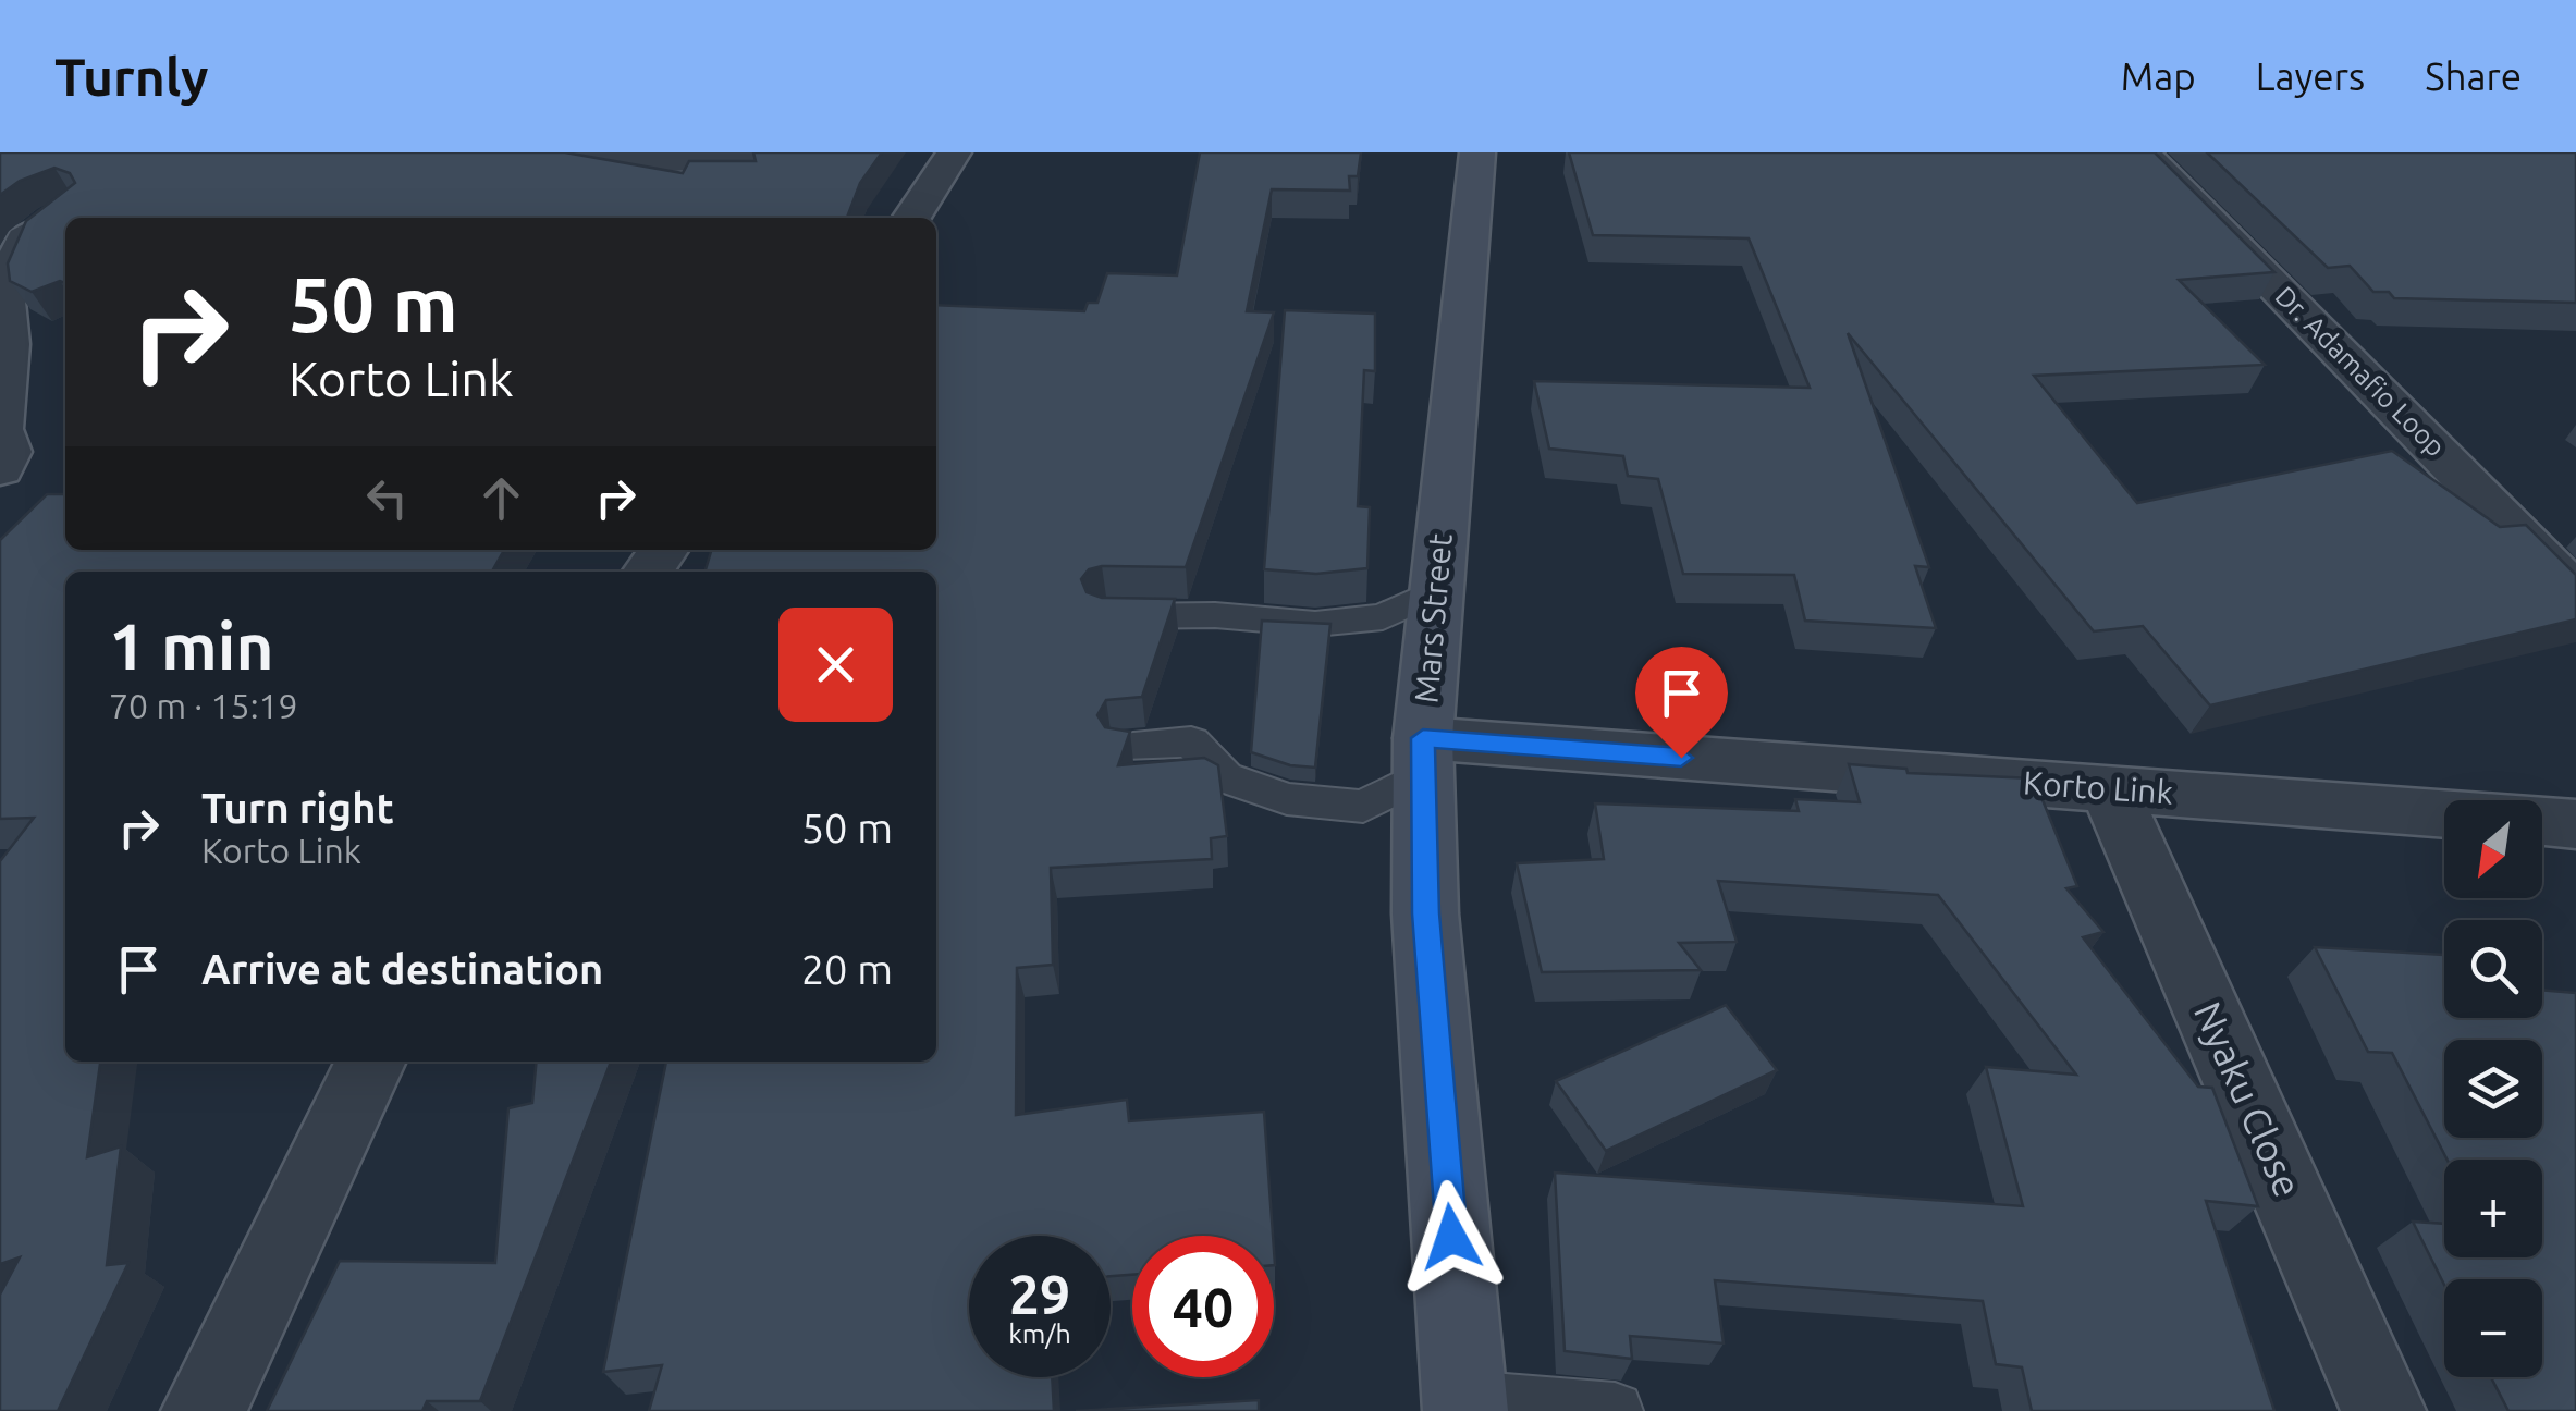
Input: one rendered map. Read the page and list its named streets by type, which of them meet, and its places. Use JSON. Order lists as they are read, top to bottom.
{
  "streets": {
    "street": [
      "Dr. Adamafio Loop",
      "Mars Street",
      "Korto Link",
      "Nyaku Close"
    ]
  },
  "crossings": [
    ["Mars Street", "Korto Link"],
    ["Korto Link", "Nyaku Close"]
  ],
  "north": "bottom left",
  "page": {
    "header": "Turnly",
    "nav": ["Map", "Layers", "Share"],
    "turn": ["50 m", "Korto Link"],
    "heading": ["1 min", "70 m · 15:19"],
    "list": [
      {
        "name": "Turn right",
        "note": "Korto Link",
        "value": "50 m"
      },
      {
        "name": "Arrive at destination",
        "value": "20 m"
      }
    ],
    "map_buttons": ["+", "−"],
    "speed": "29 km/h",
    "limit": "40"
  }
}
